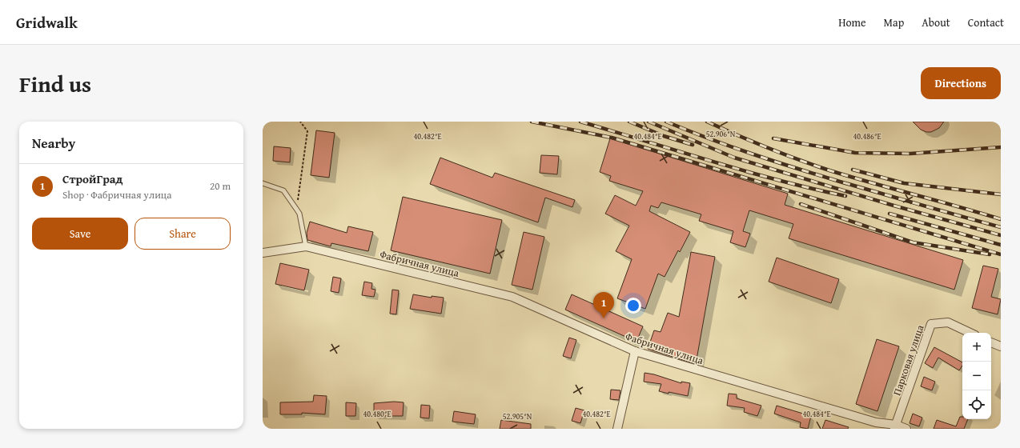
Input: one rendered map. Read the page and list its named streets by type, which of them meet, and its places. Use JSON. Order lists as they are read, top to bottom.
{
  "streets": {
    "street": ["Фабричная улица", "Парковая улица"]
  },
  "crossings": [
    ["Фабричная улица", "Парковая улица"]
  ],
  "page": {
    "header": "Gridwalk",
    "nav": [
      "Home",
      "Map",
      "About",
      "Contact"
    ],
    "title": "Find us",
    "buttons": [
      "Directions",
      ["Save", "Share"]
    ],
    "heading": "Nearby",
    "list": [
      {
        "mark": "1",
        "name": "СтройГрад",
        "note": "Shop · Фабричная улица",
        "value": "20 m"
      }
    ],
    "pins": "1",
    "map_buttons": ["+", "−"]
  },
  "coordinates": [
    "52.906°N",
    "40.482°E",
    "40.484°E",
    "40.486°E",
    "40.480°E",
    "52.905°N"
  ]
}
